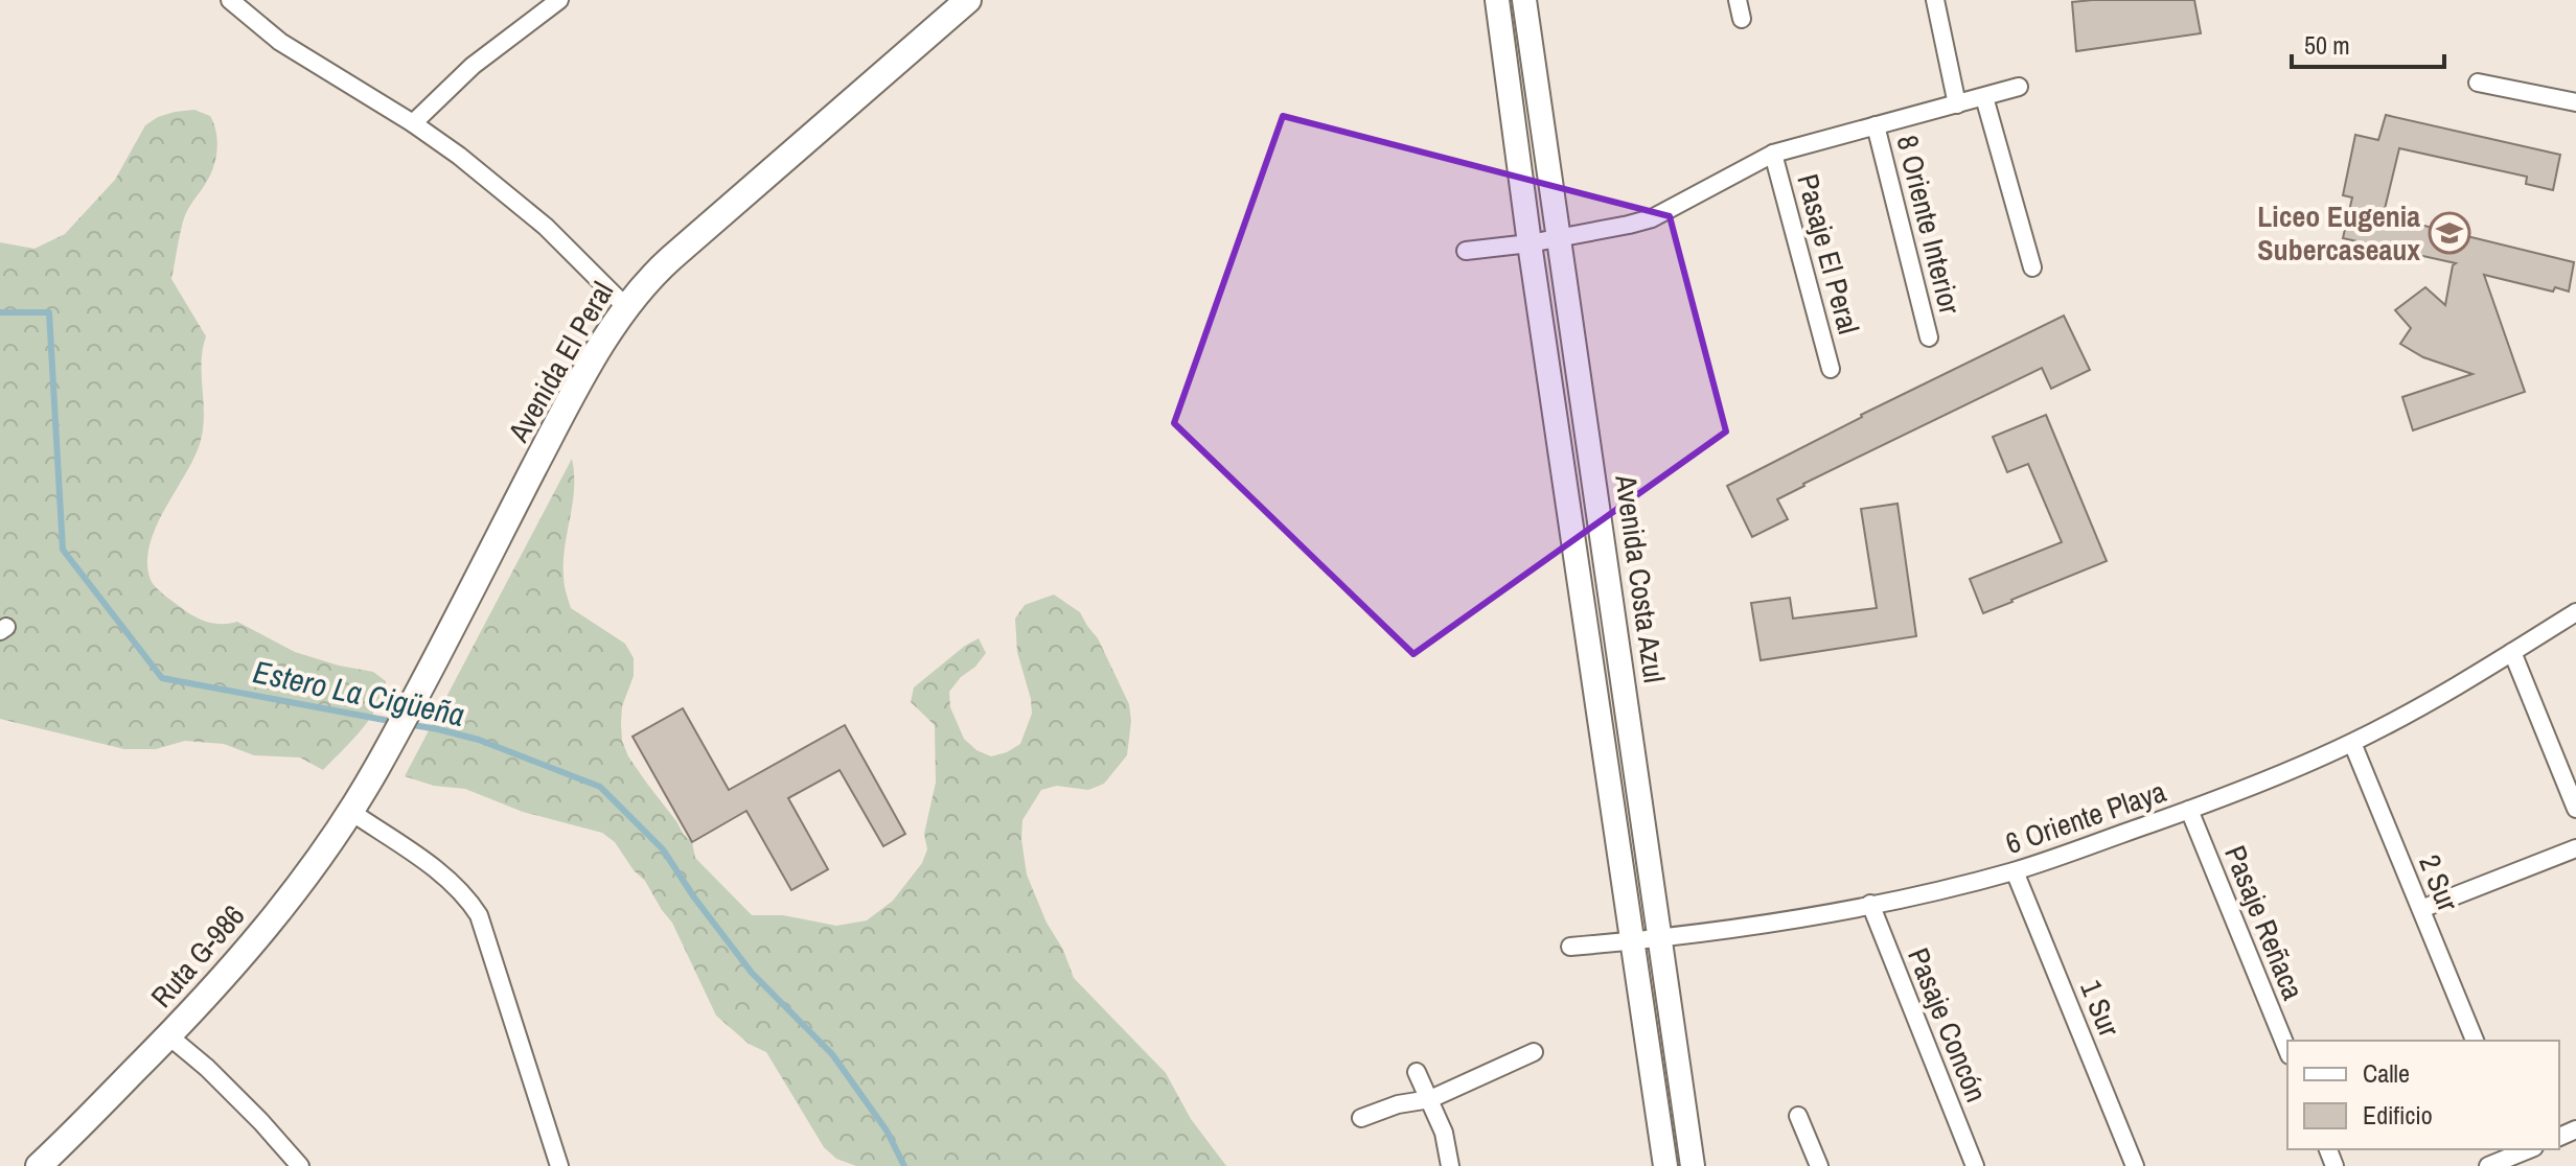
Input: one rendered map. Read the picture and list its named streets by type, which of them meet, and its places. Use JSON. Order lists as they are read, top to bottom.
{
  "streets": {
    "main road": ["Avenida El Peral", "Ruta G-986"],
    "street": [
      "8 Oriente Interior",
      "Pasaje El Peral",
      "Avenida Costa Azul",
      "6 Oriente Playa",
      "2 Sur",
      "Pasaje Reñaca",
      "1 Sur",
      "Pasaje Concón"
    ]
  },
  "crossings": [
    ["Avenida El Peral", "Ruta G-986"],
    ["Avenida Costa Azul", "6 Oriente Playa"],
    ["6 Oriente Playa", "2 Sur"],
    ["6 Oriente Playa", "Pasaje Reñaca"],
    ["6 Oriente Playa", "1 Sur"],
    ["6 Oriente Playa", "Pasaje Concón"]
  ],
  "water": ["Estero La Cigüeña"],
  "places": {
    "school or university": ["Liceo Eugenia Subercaseaux"]
  },
  "legend": ["Calle", "Edificio"],
  "scale_bar": "50 m"
}
